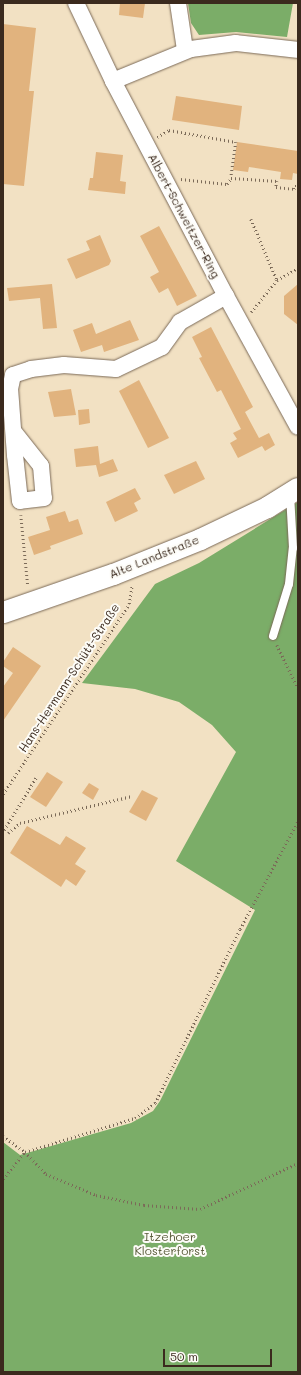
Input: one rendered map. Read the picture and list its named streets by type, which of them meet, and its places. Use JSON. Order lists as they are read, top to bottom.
{
  "streets": {
    "street": ["Albert-Schweitzer-Ring", "Alte Landstraße"],
    "path": ["Hans-Hermann-Schütt-Straße"]
  },
  "crossings": [
    ["Alte Landstraße", "Hans-Hermann-Schütt-Straße"]
  ],
  "parks": ["Itzehoer Klosterforst"],
  "scale_bar": "50 m"
}
